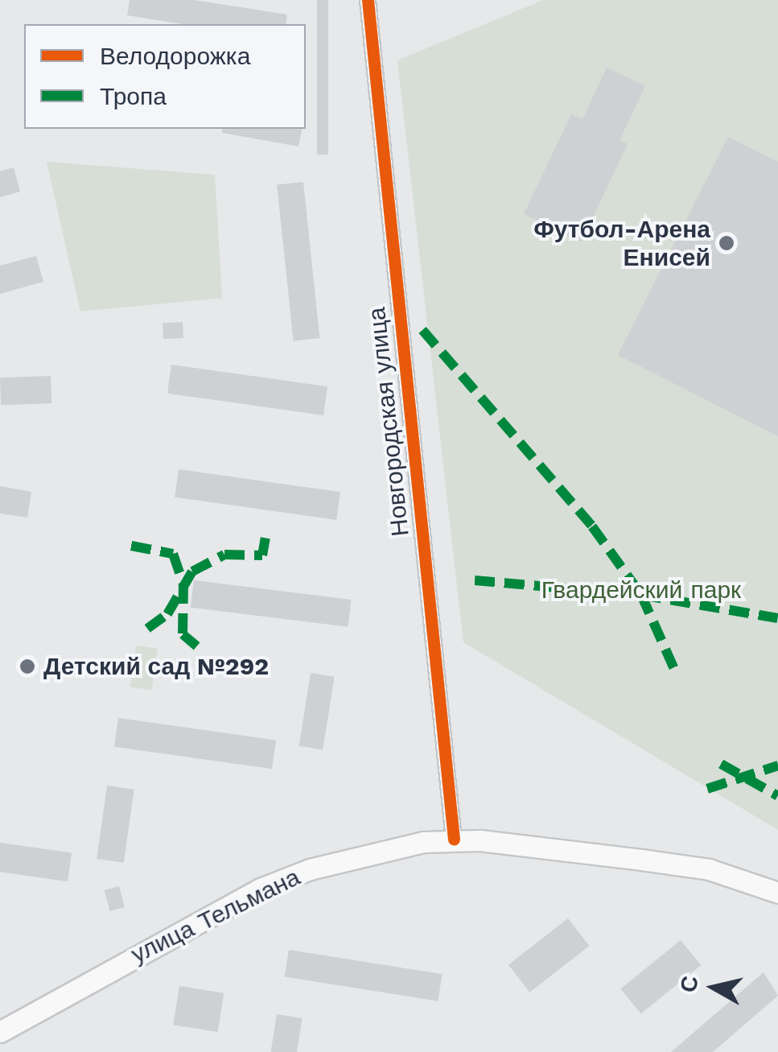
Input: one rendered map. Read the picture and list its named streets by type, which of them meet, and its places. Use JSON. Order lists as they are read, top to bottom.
{
  "streets": {
    "main road": ["улица Тельмана"],
    "street": ["Новгородская улица"]
  },
  "crossings": [
    ["Новгородская улица", "улица Тельмана"]
  ],
  "parks": ["Гвардейский парк"],
  "places": ["Футбол-Арена Енисей", "Детский сад №292"],
  "legend": ["Велодорожка", "Тропа"],
  "north": "left"
}
